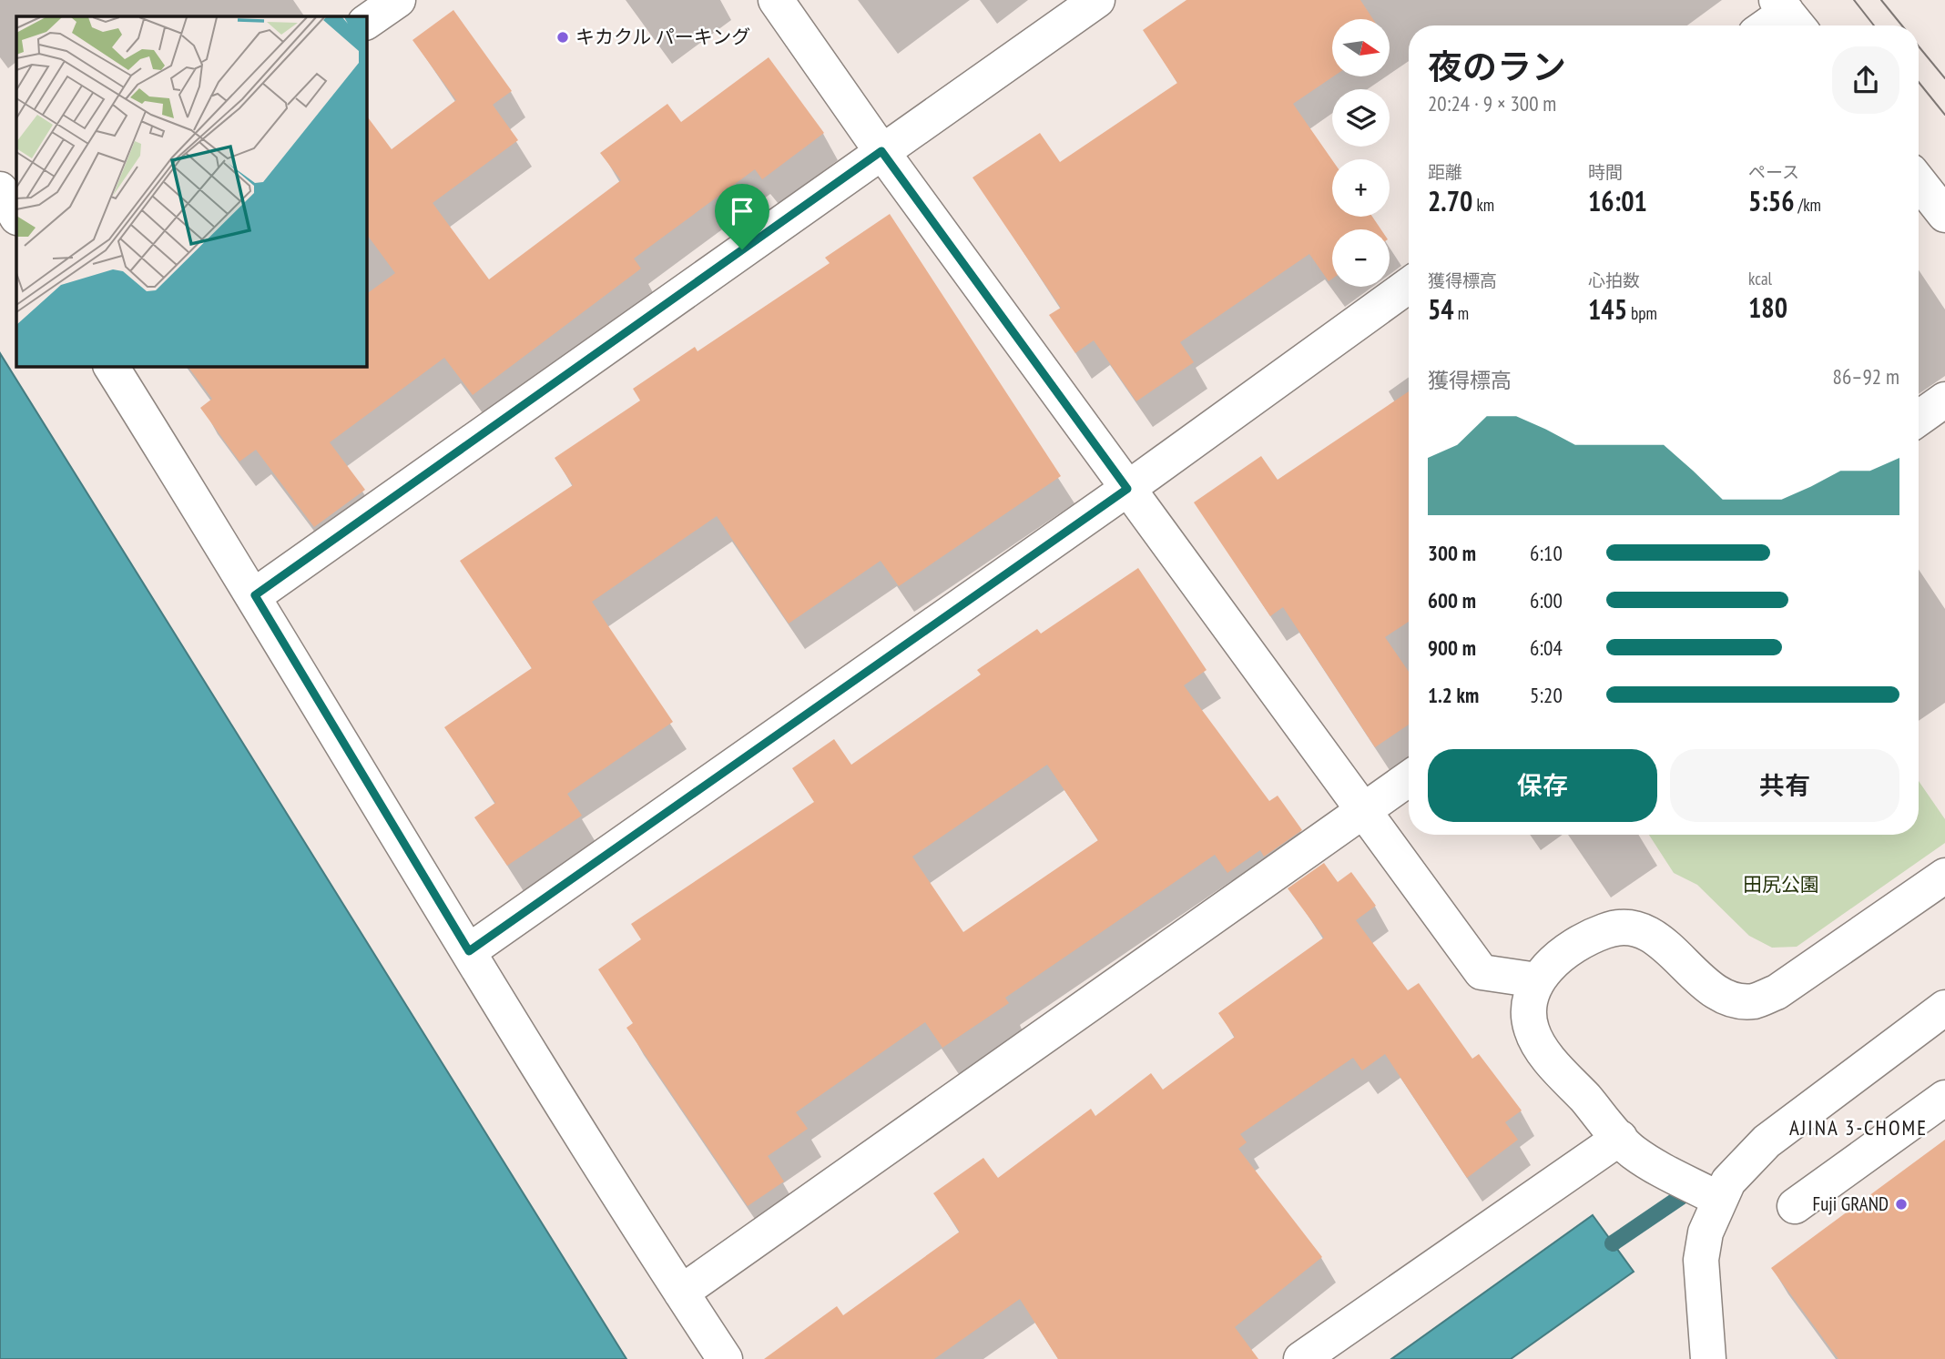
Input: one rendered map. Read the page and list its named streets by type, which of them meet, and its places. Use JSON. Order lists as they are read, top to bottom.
{
  "districts": ["AJINA 3-CHOME"],
  "parks": ["田尻公園"],
  "places": ["キカクル パーキング", "Fuji GRAND"],
  "north": "right",
  "page": {
    "map_buttons": ["+", "−"],
    "heading": ["夜のラン", "20:24 · 9 × 300 m"],
    "stats": [
      ["距離", "2.70 km"],
      ["時間", "16:01"],
      ["ペース", "5:56 /km"],
      ["獲得標高", "54 m"],
      ["心拍数", "145 bpm"],
      ["kcal", "180"]
    ],
    "chart": ["獲得標高", "86–92 m"],
    "list": [
      {
        "name": "300 m",
        "note": "6:10"
      },
      {
        "name": "600 m",
        "note": "6:00"
      },
      {
        "name": "900 m",
        "note": "6:04"
      },
      {
        "name": "1.2 km",
        "note": "5:20"
      }
    ],
    "buttons": ["保存", "共有"]
  }
}
